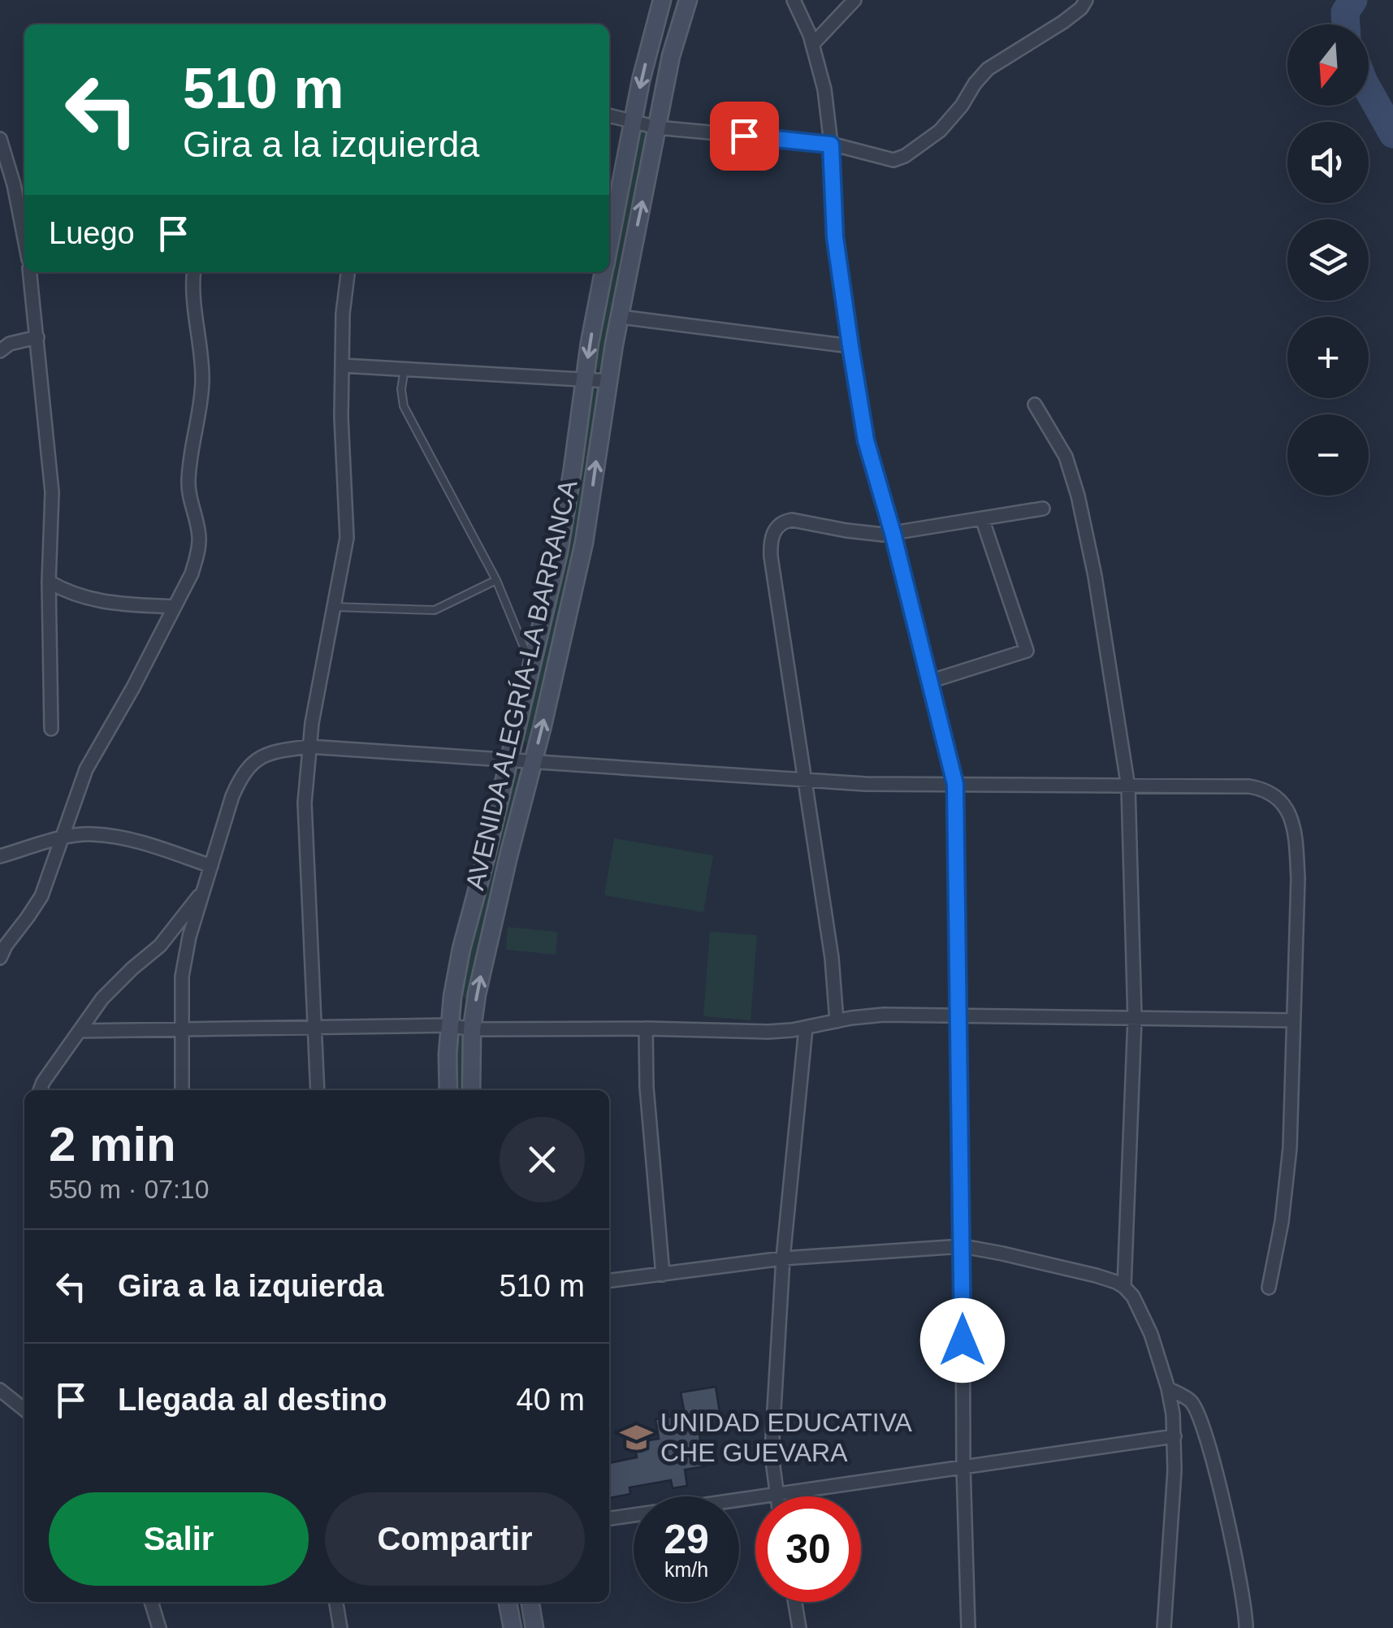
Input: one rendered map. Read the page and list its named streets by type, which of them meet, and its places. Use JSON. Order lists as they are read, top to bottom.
{
  "streets": {
    "main road": ["AVENIDA ALEGRÍA-LA BARRANCA"]
  },
  "places": {
    "school or university": ["UNIDAD EDUCATIVA CHE GUEVARA"]
  },
  "north": "bottom",
  "page": {
    "map_buttons": ["+", "−"],
    "turn": ["510 m", "Gira a la izquierda"],
    "then": "Luego",
    "heading": ["2 min", "550 m · 07:10"],
    "list": [
      {
        "name": "Gira a la izquierda",
        "value": "510 m"
      },
      {
        "name": "Llegada al destino",
        "value": "40 m"
      }
    ],
    "buttons": ["Salir", "Compartir"],
    "speed": "29 km/h",
    "limit": "30"
  }
}
